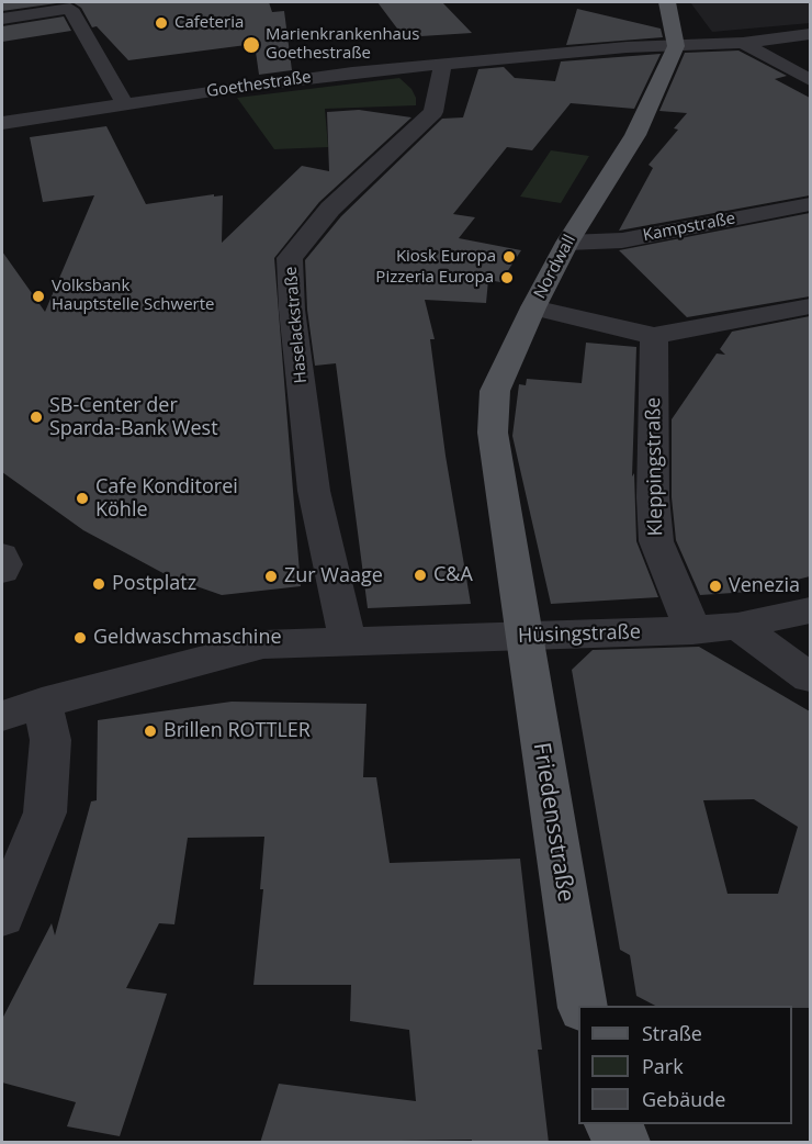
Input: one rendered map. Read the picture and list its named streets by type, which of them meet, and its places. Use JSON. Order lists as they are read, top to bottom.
{
  "streets": {
    "main road": ["Nordwall", "Friedensstraße"],
    "street": [
      "Goethestraße",
      "Kampstraße",
      "Haselackstraße",
      "Kleppingstraße",
      "Hüsingstraße"
    ]
  },
  "crossings": [
    ["Goethestraße", "Nordwall"],
    ["Goethestraße", "Haselackstraße"],
    ["Kampstraße", "Nordwall"],
    ["Nordwall", "Hüsingstraße"],
    ["Nordwall", "Friedensstraße"],
    ["Haselackstraße", "Hüsingstraße"],
    ["Kleppingstraße", "Hüsingstraße"],
    ["Hüsingstraße", "Friedensstraße"]
  ],
  "places": [
    "Cafeteria",
    "Marienkrankenhaus Goethestraße",
    "Kiosk Europa",
    "Pizzeria Europa",
    "Volksbank Hauptstelle Schwerte",
    "SB-Center der Sparda-Bank West",
    "Cafe Konditorei Köhle",
    "C&A",
    "Zur Waage",
    "Postplatz",
    "Venezia",
    "Geldwaschmaschine",
    "Brillen ROTTLER"
  ],
  "legend": ["Straße", "Park", "Gebäude"]
}
